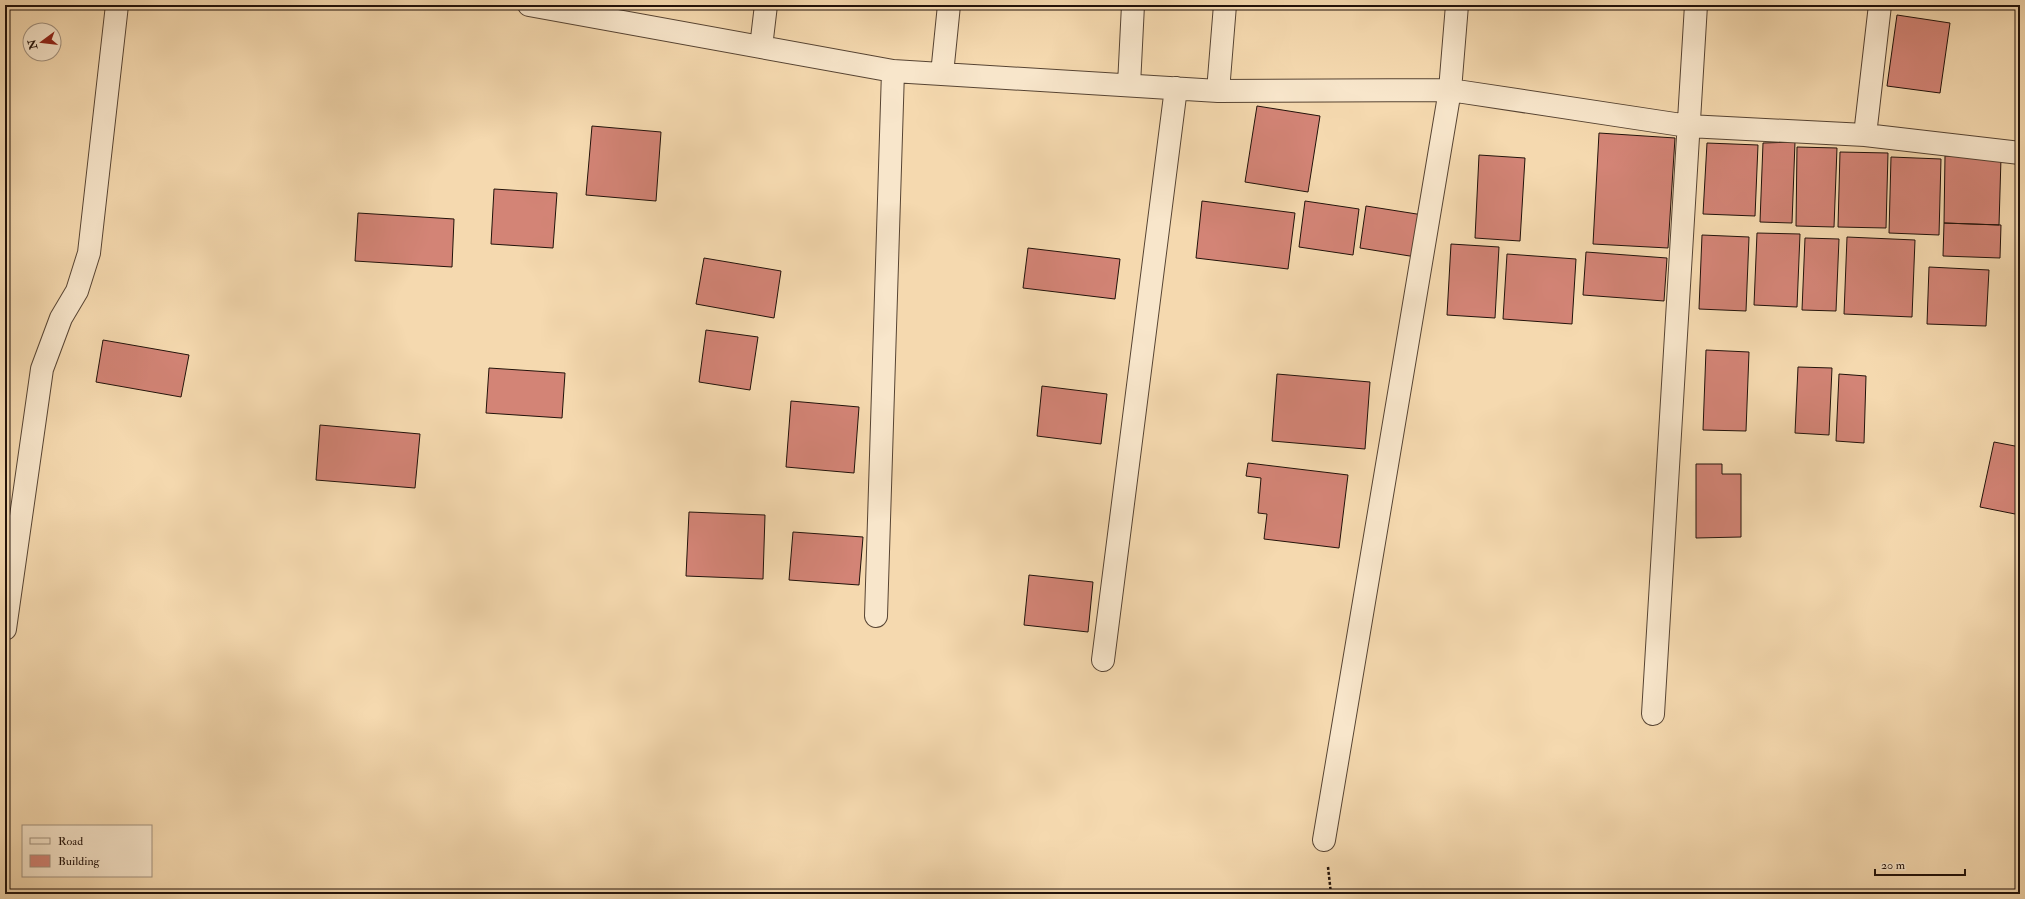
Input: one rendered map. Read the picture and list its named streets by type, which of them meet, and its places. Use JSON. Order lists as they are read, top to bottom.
{
  "legend": ["Road", "Building"],
  "scale_bar": "20 m",
  "north": "left"
}
